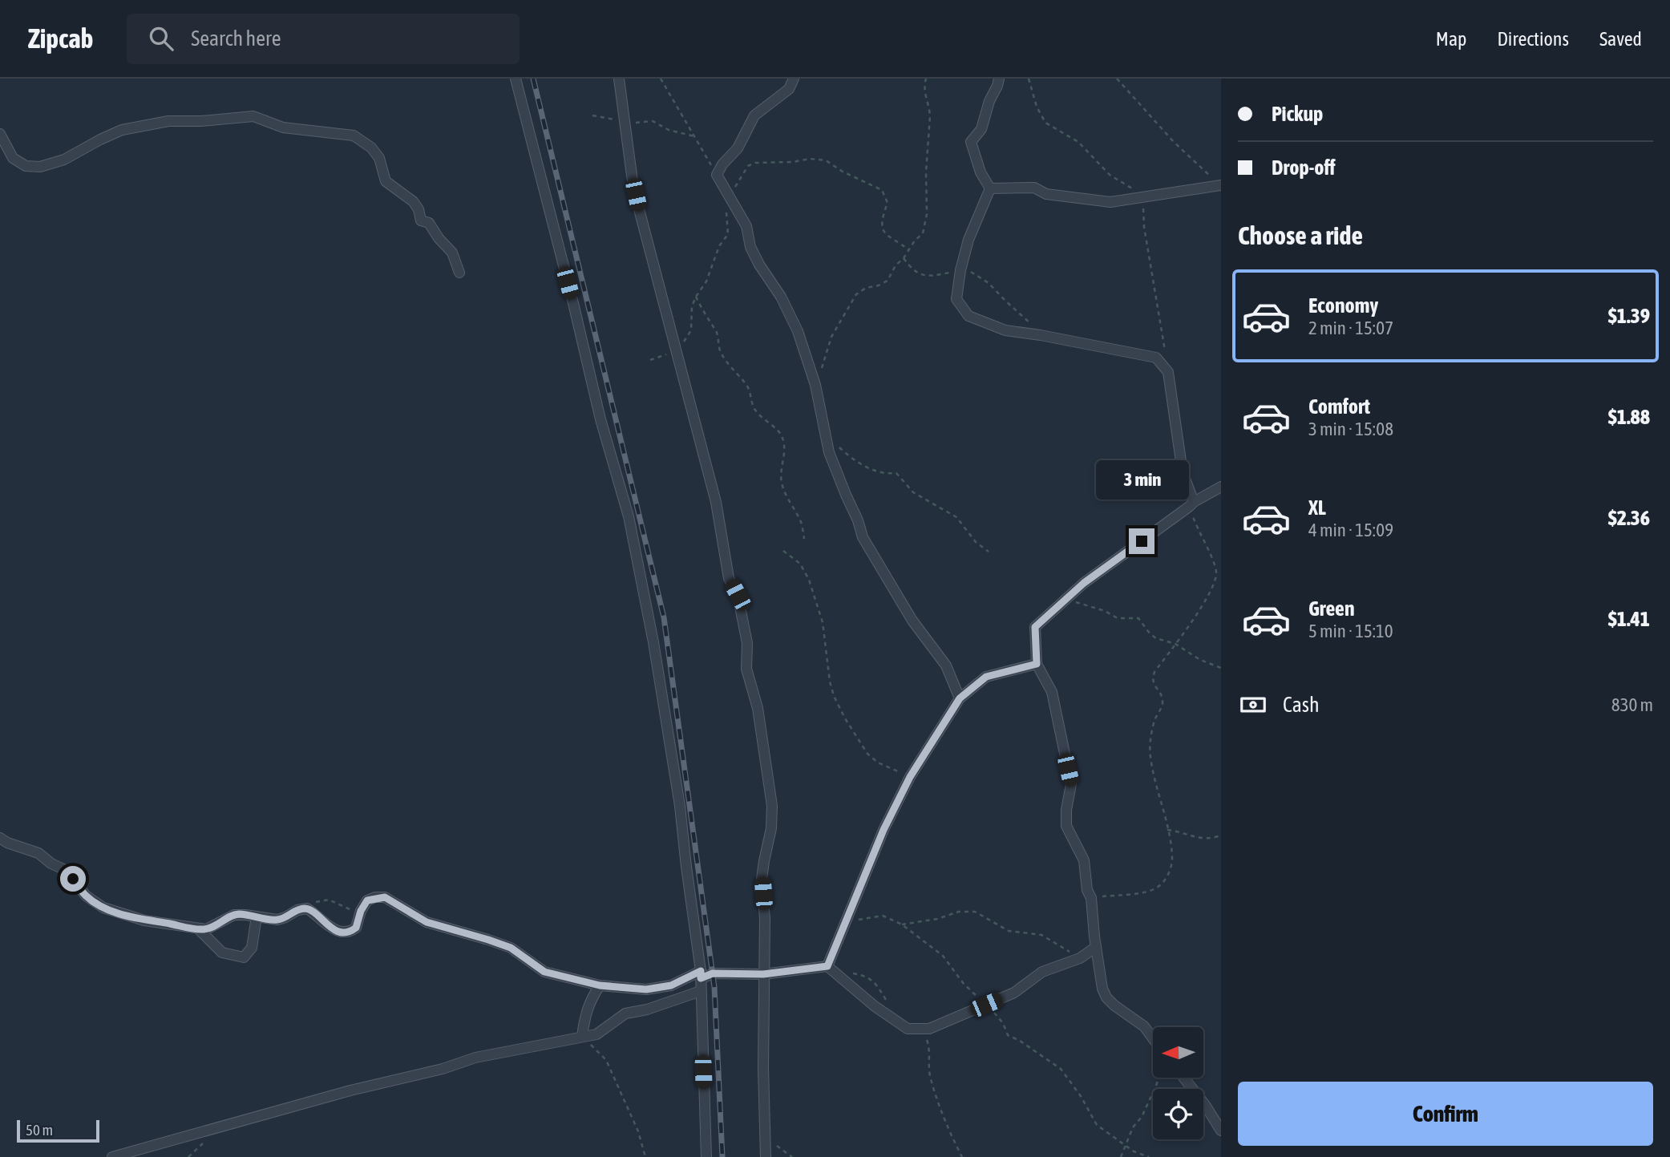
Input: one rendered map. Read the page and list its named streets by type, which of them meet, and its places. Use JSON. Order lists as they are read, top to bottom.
{
  "scale_bar": "50 m",
  "north": "left",
  "page": {
    "header": "Zipcab",
    "search": "Search here",
    "nav": ["Map", "Directions", "Saved"],
    "banner": ["Pickup", "Drop-off"],
    "heading": "Choose a ride",
    "list": [
      {
        "name": "Economy",
        "note": "2 min · 15:07",
        "value": "$1.39"
      },
      {
        "name": "Comfort",
        "note": "3 min · 15:08",
        "value": "$1.88"
      },
      {
        "name": "XL",
        "note": "4 min · 15:09",
        "value": "$2.36"
      },
      {
        "name": "Green",
        "note": "5 min · 15:10",
        "value": "$1.41"
      }
    ],
    "bubble": "3 min",
    "pay": ["Cash", "830 m"],
    "buttons": "Confirm",
    "scale": "50 m"
  }
}
